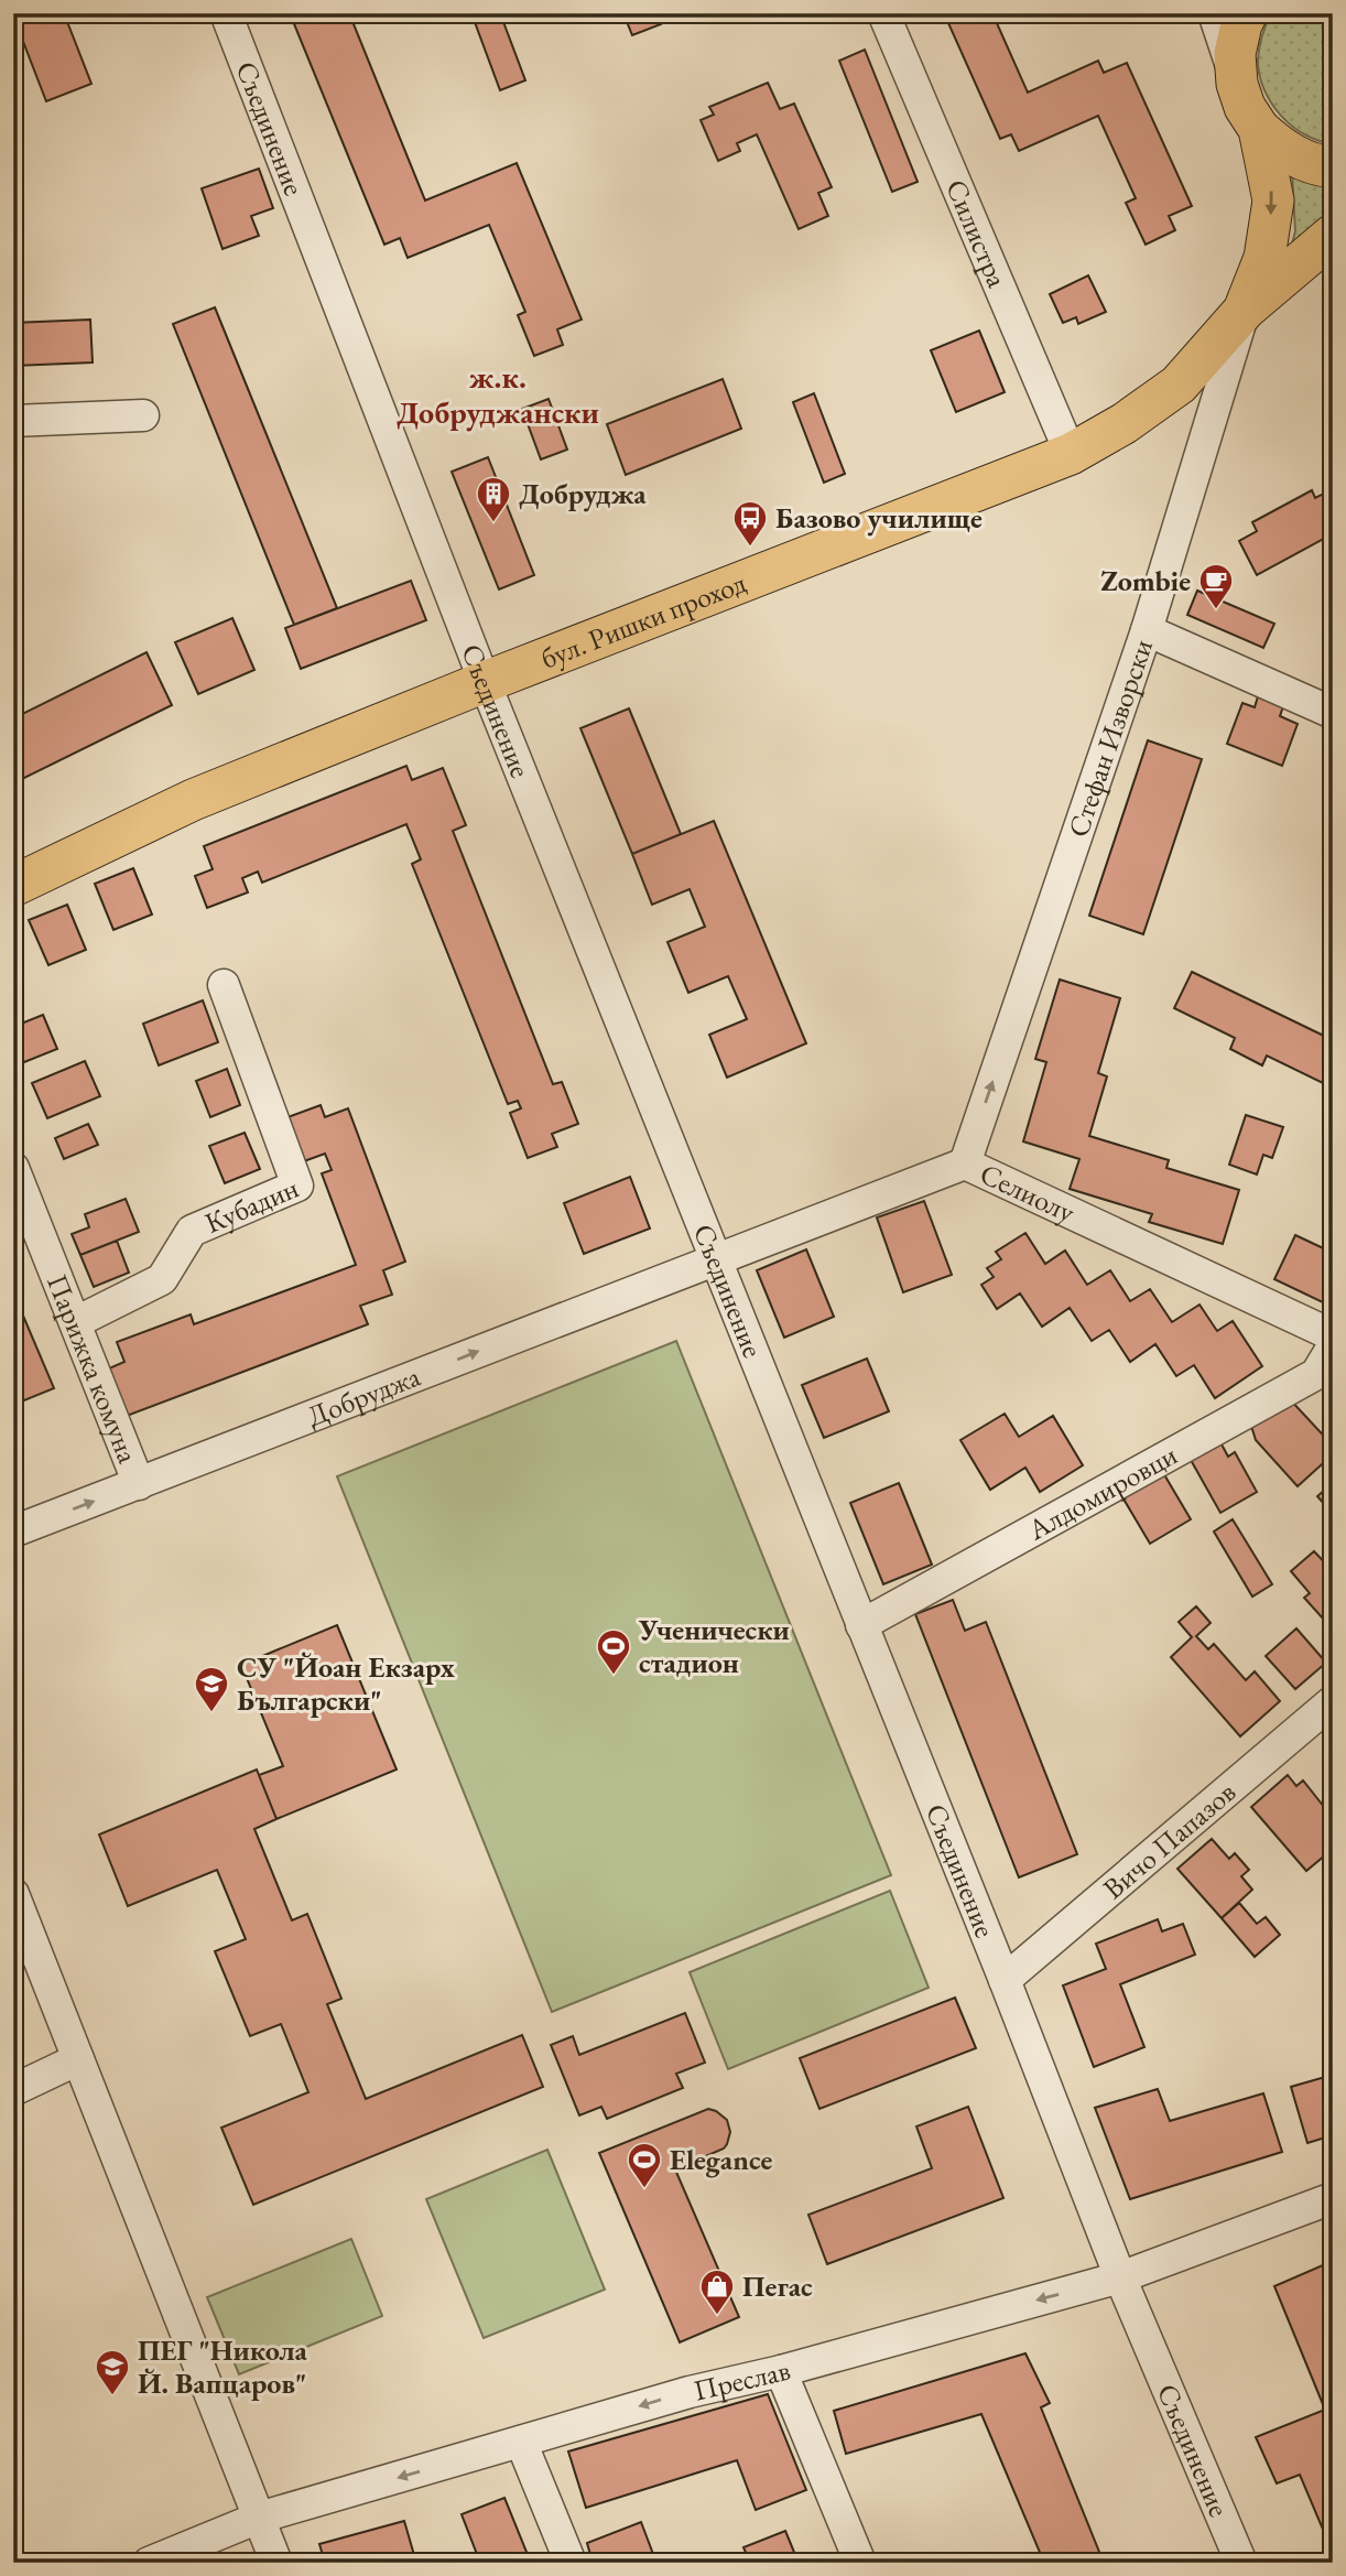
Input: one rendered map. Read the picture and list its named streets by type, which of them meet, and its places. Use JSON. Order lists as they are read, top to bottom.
{
  "streets": {
    "main road": ["бул. Ришки проход"],
    "street": [
      "Съединение",
      "Силистра",
      "Стефан Изворски",
      "Селиолу",
      "Кубадин",
      "Парижка комуна",
      "Добруджа",
      "Алдомировци",
      "Вичо Папазов",
      "Преслав"
    ]
  },
  "crossings": [
    ["Съединение", "бул. Ришки проход"],
    ["Съединение", "Селиолу"],
    ["Съединение", "Добруджа"],
    ["Съединение", "Алдомировци"],
    ["Съединение", "Вичо Папазов"],
    ["Съединение", "Преслав"],
    ["Силистра", "бул. Ришки проход"],
    ["бул. Ришки проход", "Стефан Изворски"],
    ["Стефан Изворски", "Селиолу"],
    ["Селиолу", "Добруджа"],
    ["Кубадин", "Парижка комуна"],
    ["Парижка комуна", "Добруджа"]
  ],
  "one_way": ["Стефан Изворски", "Добруджа", "Преслав"],
  "districts": ["ж.к. Добруджански"],
  "places": {
    "building": ["Добруджа"],
    "bus stop": ["Базово училище"],
    "cafe": ["Zombie"],
    "sports": ["Ученически стадион", "Elegance"],
    "school or university": ["СУ \"Йоан Екзарх Български\"", "ПЕГ \"Никола Й. Вапцаров\""],
    "shop": ["Пегас"]
  }
}
